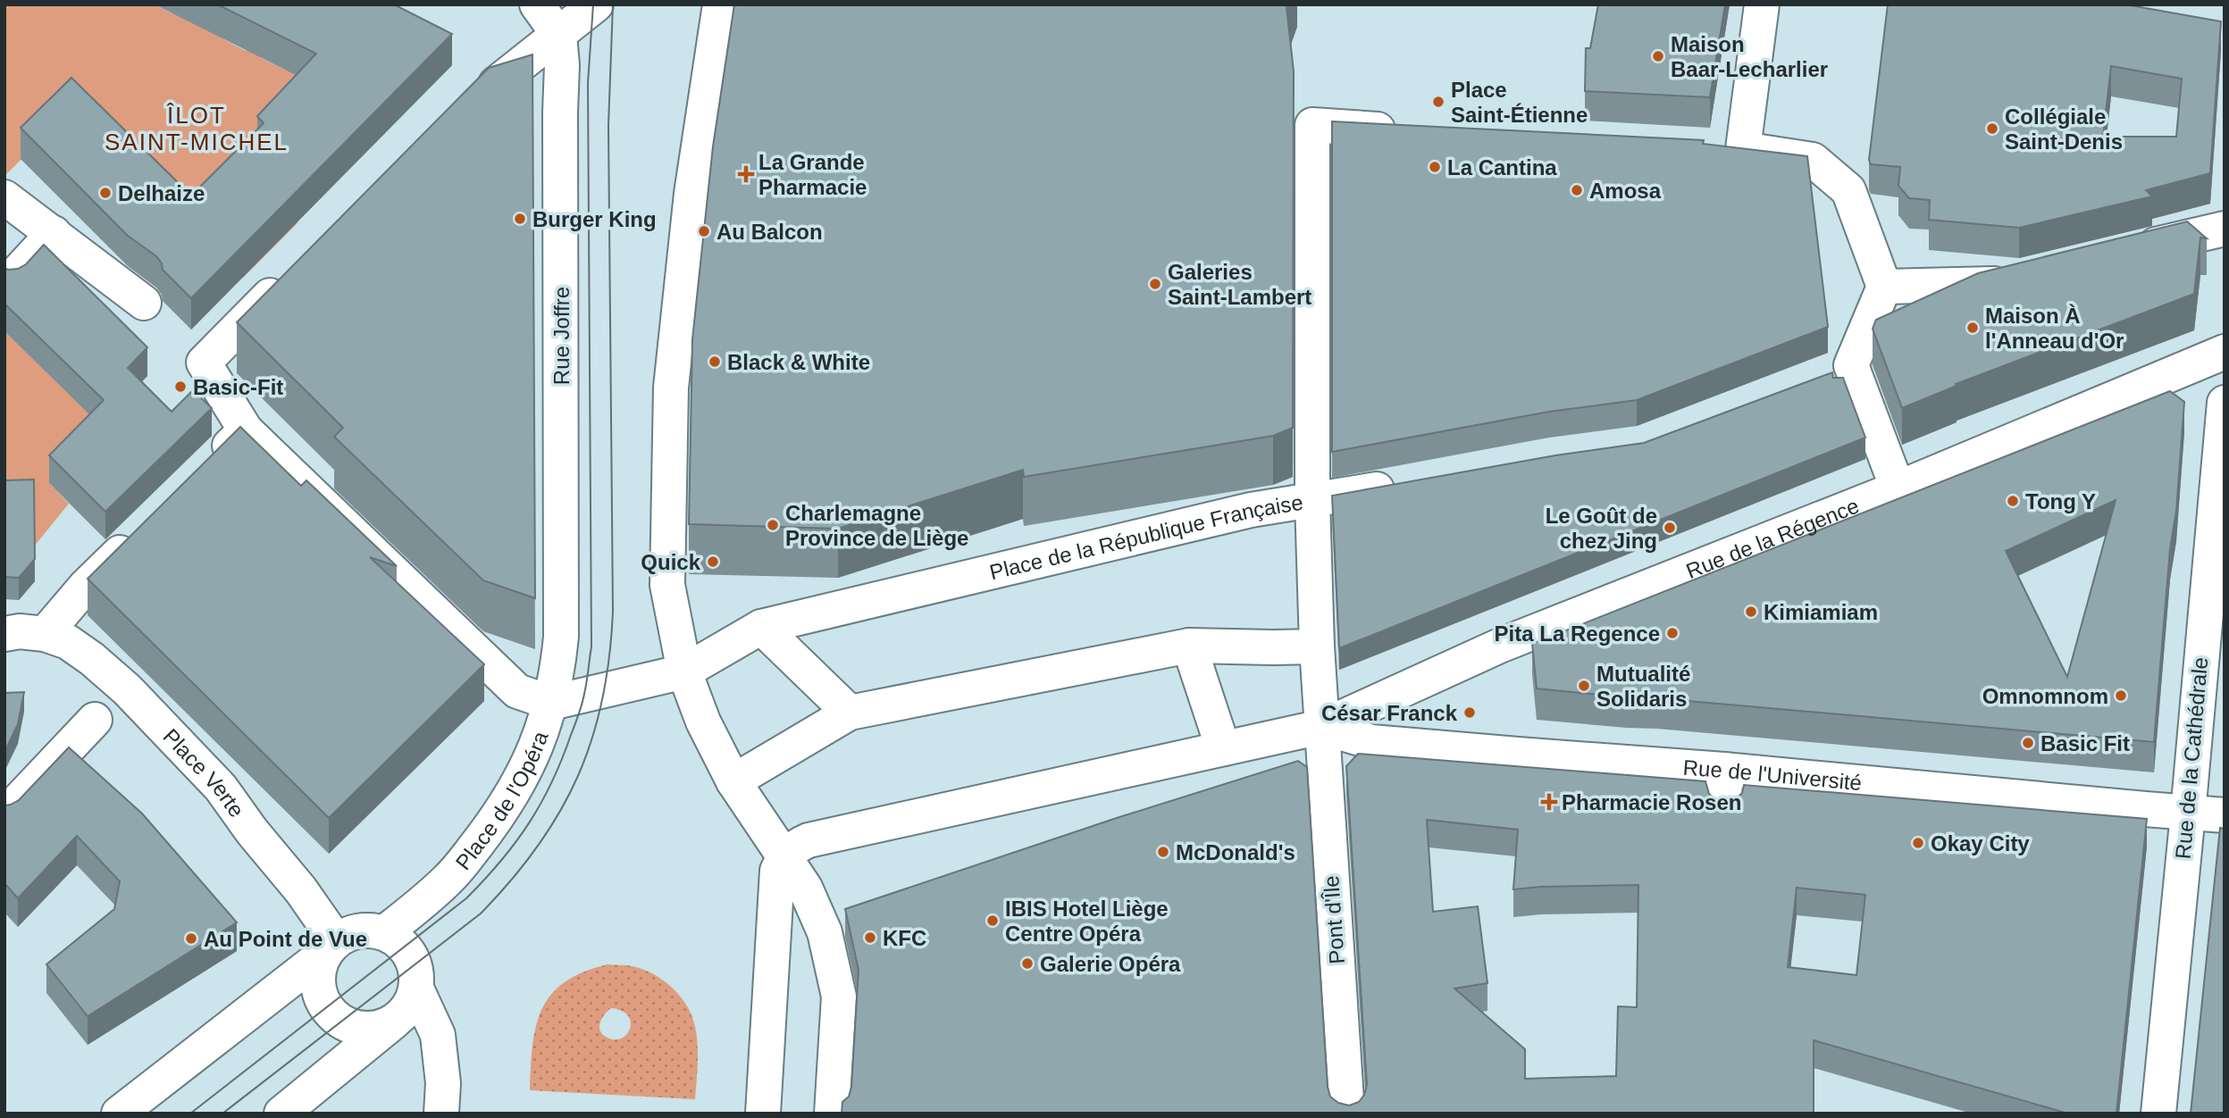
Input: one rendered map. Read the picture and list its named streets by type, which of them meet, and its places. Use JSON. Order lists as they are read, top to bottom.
{
  "streets": {
    "street": [
      "Rue Joffre",
      "Place de la République Française",
      "Rue de la Régence",
      "Rue de la Cathédrale",
      "Place Verte",
      "Rue de l'Université",
      "Place de l'Opéra",
      "Pont d'Île"
    ]
  },
  "crossings": [
    ["Rue Joffre", "Place de l'Opéra"],
    ["Place de la République Française", "Rue de la Régence"],
    ["Place de la République Française", "Rue de l'Université"],
    ["Place de la République Française", "Place de l'Opéra"],
    ["Place de la République Française", "Pont d'Île"],
    ["Rue de la Régence", "Rue de l'Université"],
    ["Rue de la Régence", "Pont d'Île"],
    ["Rue de la Cathédrale", "Rue de l'Université"],
    ["Place Verte", "Place de l'Opéra"],
    ["Rue de l'Université", "Pont d'Île"]
  ],
  "districts": ["ÎLOT SAINT-MICHEL"],
  "places": {
    "other": [
      "Maison Baar-Lecharlier",
      "Place Saint-Étienne",
      "Collégiale Saint-Denis",
      "La Cantina",
      "Amosa",
      "Delhaize",
      "Burger King",
      "Au Balcon",
      "Galeries Saint-Lambert",
      "Maison À l'Anneau d'Or",
      "Black & White",
      "Basic-Fit",
      "Tong Y",
      "Charlemagne Province de Liège",
      "Le Goût de chez Jing",
      "Quick",
      "Kimiamiam",
      "Pita La Regence",
      "Mutualité Solidaris",
      "Omnomnom",
      "César Franck",
      "Basic Fit",
      "Okay City",
      "McDonald's",
      "IBIS Hotel Liège Centre Opéra",
      "KFC",
      "Au Point de Vue",
      "Galerie Opéra"
    ],
    "health": ["La Grande Pharmacie", "Pharmacie Rosen"]
  }
}
